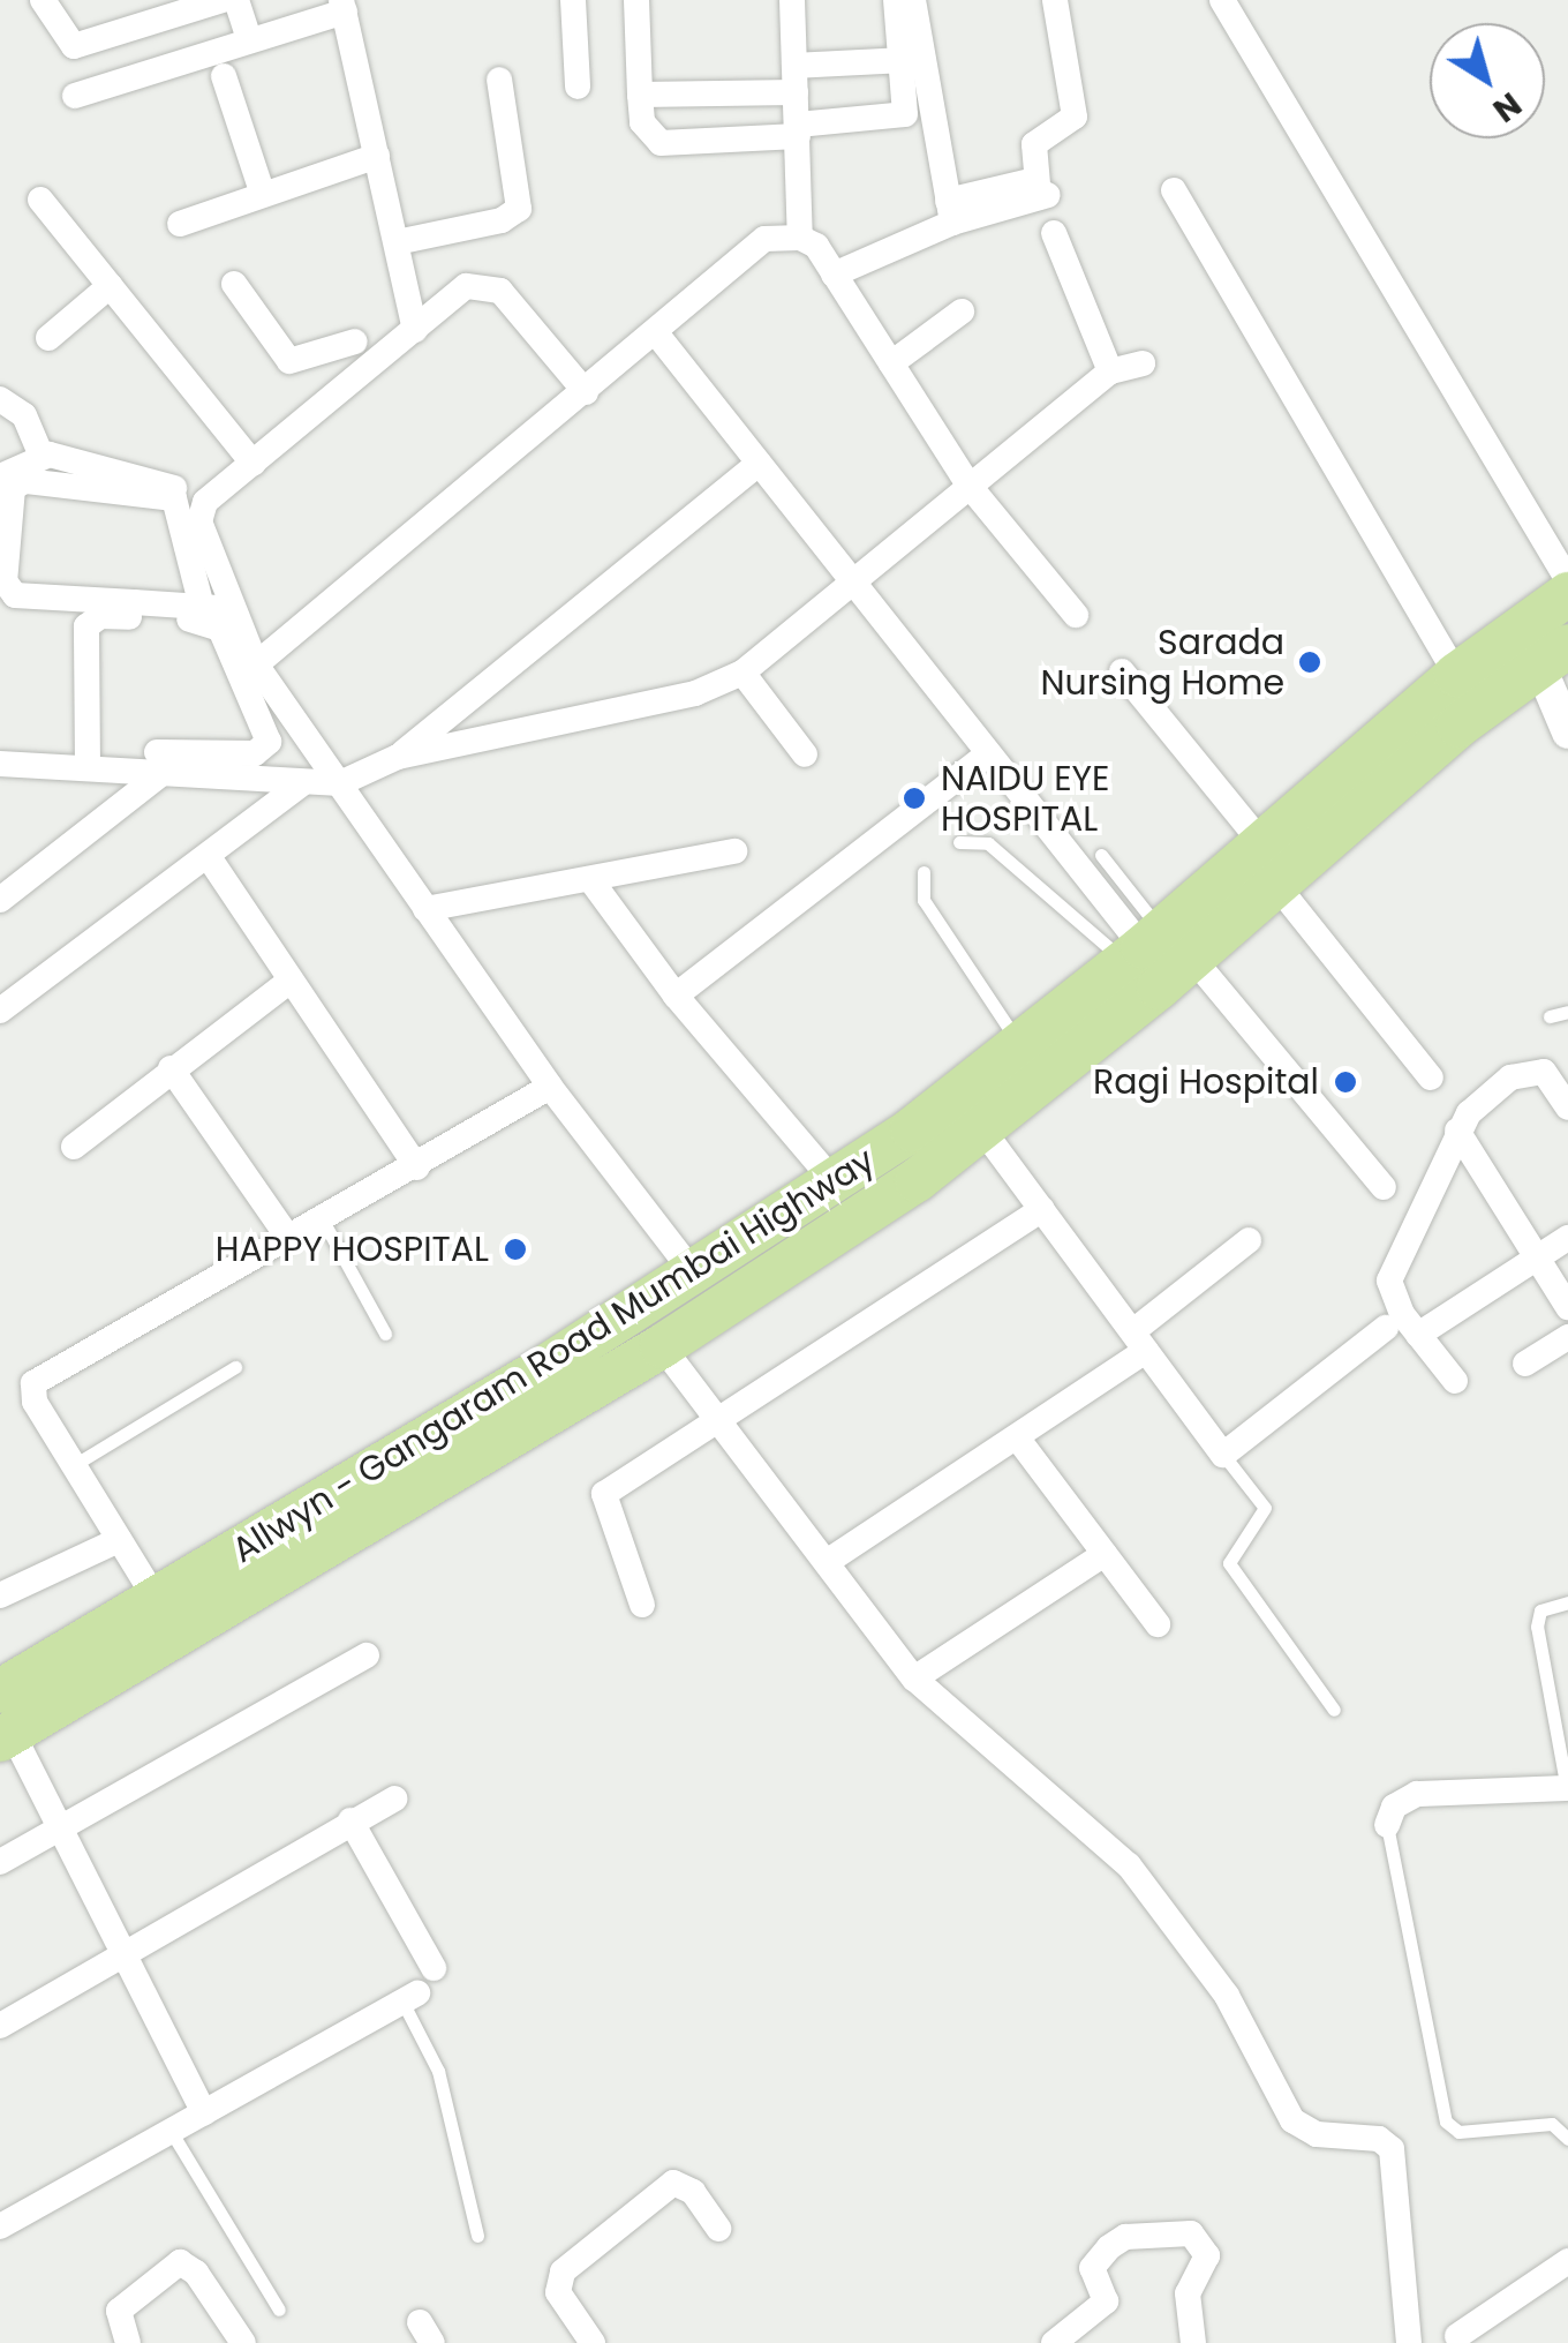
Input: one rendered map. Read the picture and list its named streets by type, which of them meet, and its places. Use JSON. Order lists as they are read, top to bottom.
{
  "streets": {
    "highway": ["Allwyn - Gangaram Road Mumbai Highway"]
  },
  "places": [
    "Sarada Nursing Home",
    "NAIDU EYE HOSPITAL",
    "Ragi Hospital",
    "HAPPY HOSPITAL"
  ],
  "north": "bottom right"
}
